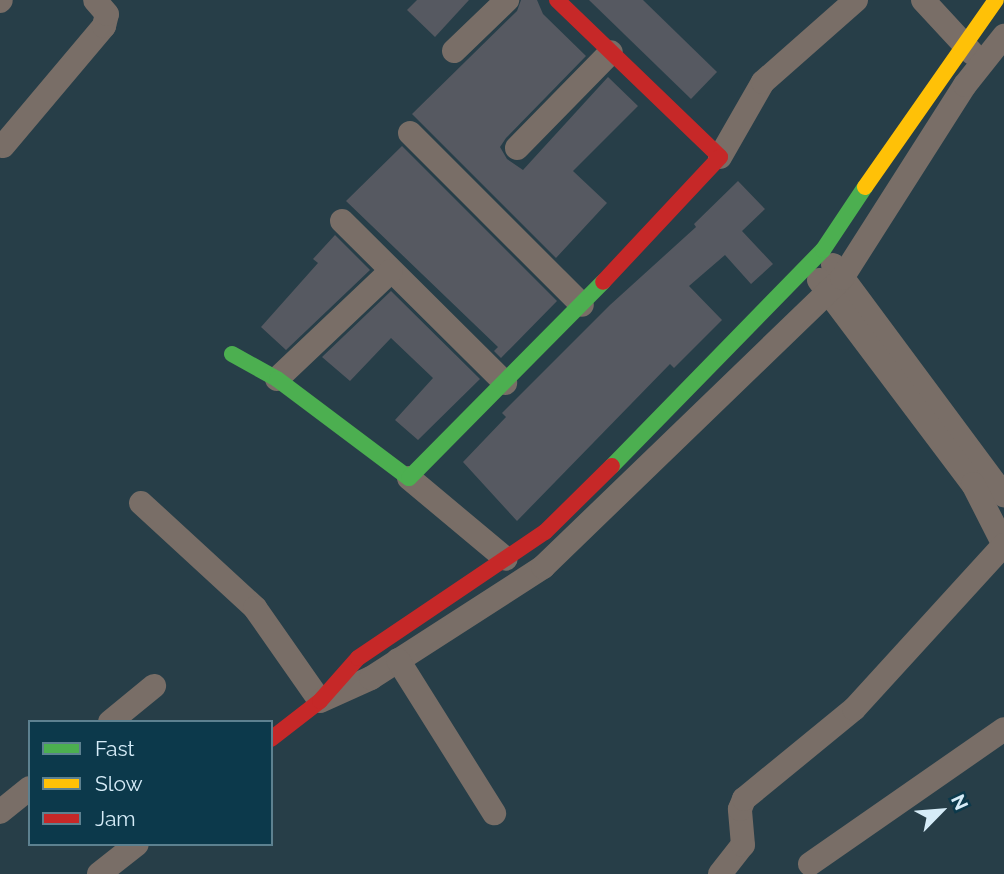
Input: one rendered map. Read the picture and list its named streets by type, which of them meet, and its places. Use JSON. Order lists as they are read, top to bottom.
{
  "legend": ["Fast", "Slow", "Jam"],
  "north": "top right"
}
